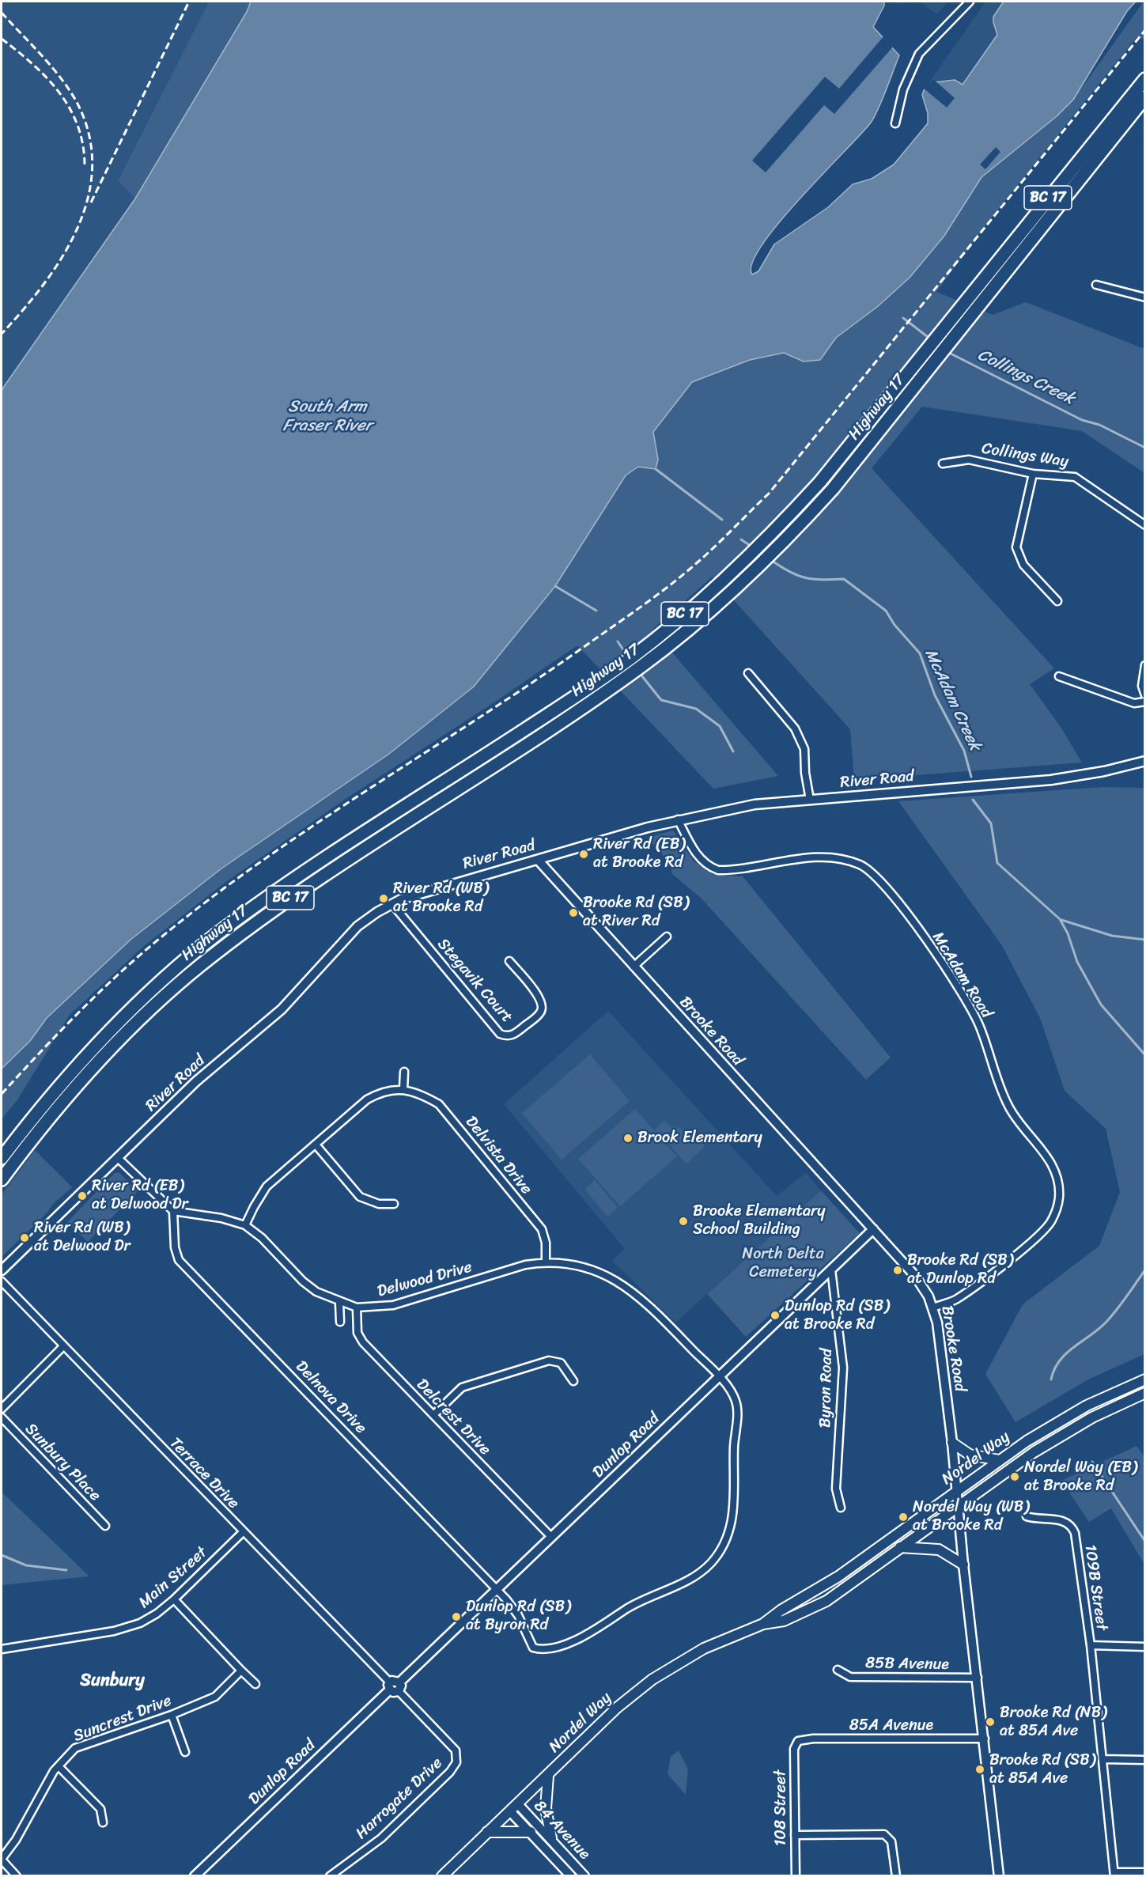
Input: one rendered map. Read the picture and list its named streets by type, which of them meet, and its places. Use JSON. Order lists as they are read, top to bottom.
{
  "streets": {
    "highway": ["BC 17", "Highway 17"],
    "main road": ["Nordel Way"],
    "street": [
      "Collings Way",
      "River Road",
      "McAdam Road",
      "Stegavik Court",
      "Brooke Road",
      "Delvista Drive",
      "Delwood Drive",
      "Byron Road",
      "Delnova Drive",
      "Delcrest Drive",
      "Dunlop Road",
      "Sunbury Place",
      "Terrace Drive",
      "Main Street",
      "109B Street",
      "85B Avenue",
      "Suncrest Drive",
      "85A Avenue",
      "Harrogate Drive",
      "108 Street",
      "84 Avenue"
    ]
  },
  "crossings": [
    ["River Road", "McAdam Road"],
    ["River Road", "Stegavik Court"],
    ["River Road", "Brooke Road"],
    ["McAdam Road", "Brooke Road"],
    ["Brooke Road", "Dunlop Road"],
    ["Brooke Road", "Nordel Way"],
    ["Brooke Road", "85B Avenue"],
    ["Brooke Road", "85A Avenue"],
    ["Delvista Drive", "Delwood Drive"],
    ["Delwood Drive", "Delnova Drive"],
    ["Delwood Drive", "Delcrest Drive"],
    ["Delwood Drive", "Dunlop Road"],
    ["Byron Road", "Dunlop Road"],
    ["Delnova Drive", "Dunlop Road"],
    ["Delcrest Drive", "Dunlop Road"],
    ["Dunlop Road", "Terrace Drive"],
    ["Dunlop Road", "Harrogate Drive"],
    ["Nordel Way", "84 Avenue"],
    ["Terrace Drive", "Main Street"],
    ["Terrace Drive", "Harrogate Drive"],
    ["85A Avenue", "108 Street"]
  ],
  "districts": ["Sunbury"],
  "water": ["Collings Creek", "South Arm Fraser River", "McAdam Creek"],
  "parks": ["North Delta Cemetery"],
  "places": [
    "River Rd (EB) at Brooke Rd",
    "River Rd (WB) at Brooke Rd",
    "Brooke Rd (SB) at River Rd",
    "Brook Elementary",
    "River Rd (EB) at Delwood Dr",
    "Brooke Elementary School Building",
    "River Rd (WB) at Delwood Dr",
    "Brooke Rd (SB) at Dunlop Rd",
    "Dunlop Rd (SB) at Brooke Rd",
    "Nordel Way (EB) at Brooke Rd",
    "Nordel Way (WB) at Brooke Rd",
    "Dunlop Rd (SB) at Byron Rd",
    "Brooke Rd (NB) at 85A Ave",
    "Brooke Rd (SB) at 85A Ave"
  ]
}
